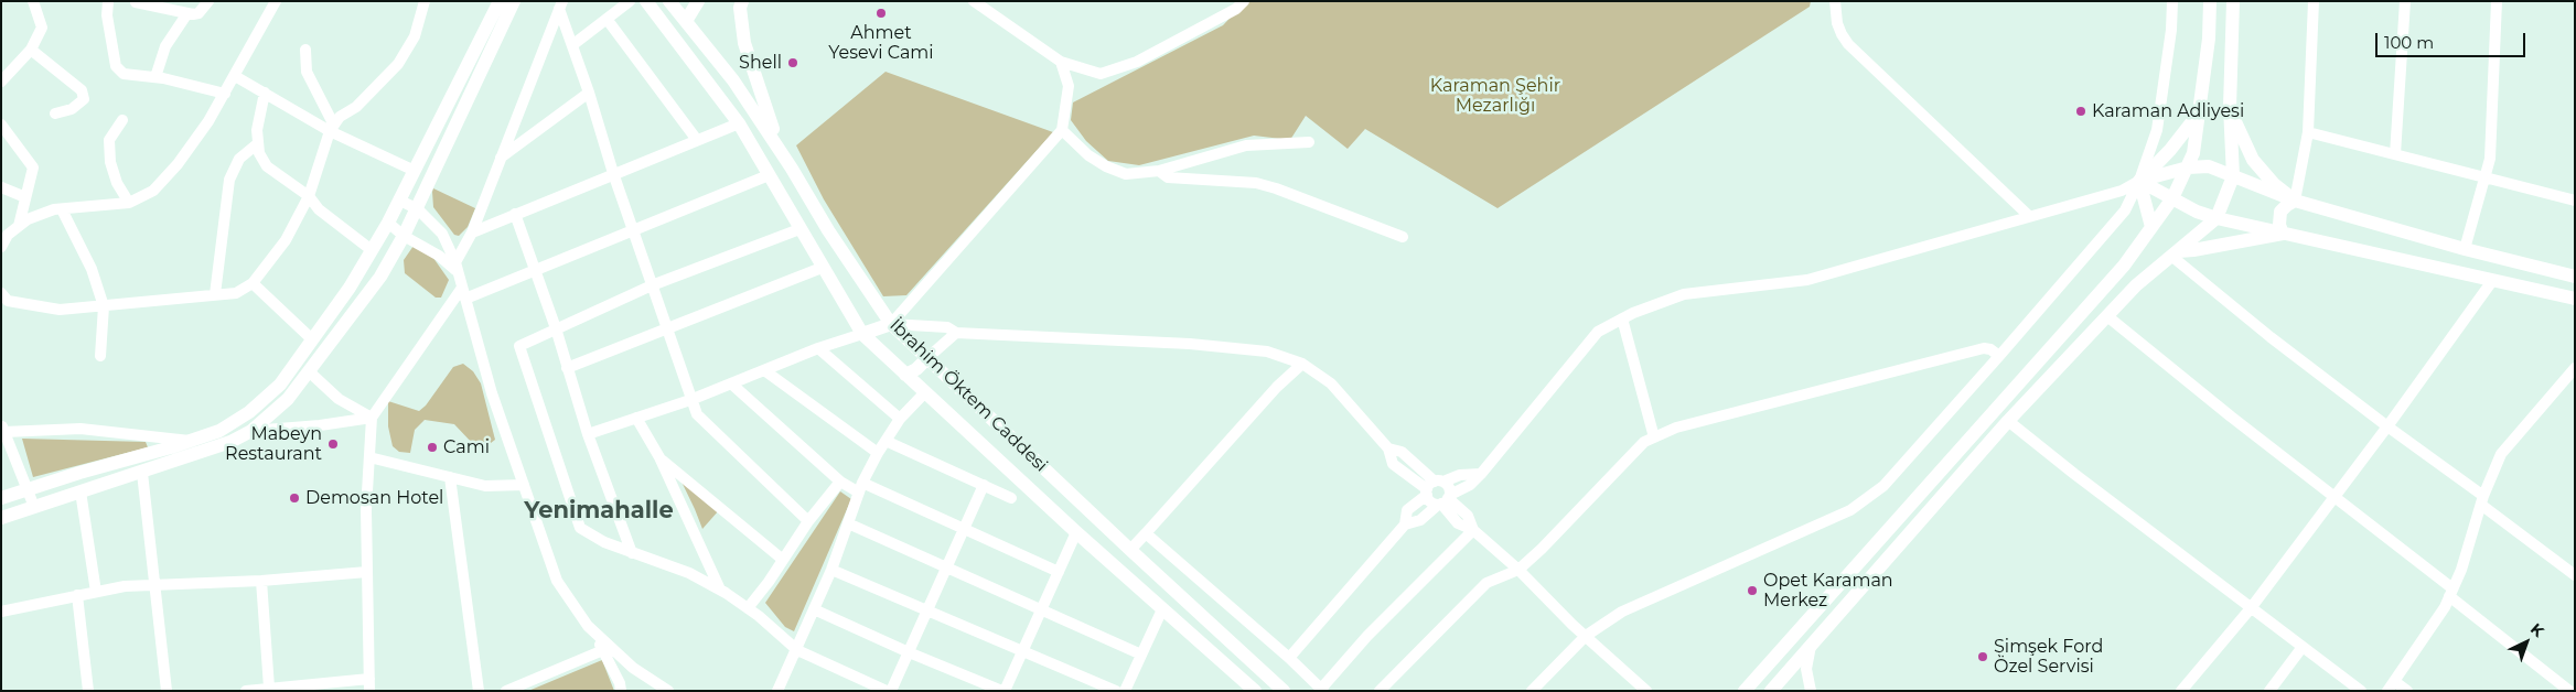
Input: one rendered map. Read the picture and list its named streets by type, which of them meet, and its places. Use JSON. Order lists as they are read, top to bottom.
{
  "streets": {
    "main road": ["İbrahim Öktem Caddesi"]
  },
  "districts": ["Yenimahalle"],
  "parks": ["Karaman Şehir Mezarlığı"],
  "places": [
    "Ahmet Yesevi Cami",
    "Shell",
    "Karaman Adliyesi",
    "Mabeyn Restaurant",
    "Cami",
    "Demosan Hotel",
    "Opet Karaman Merkez",
    "Şimşek Ford Özel Servisi"
  ],
  "scale_bar": "100 m",
  "north": "top right"
}
